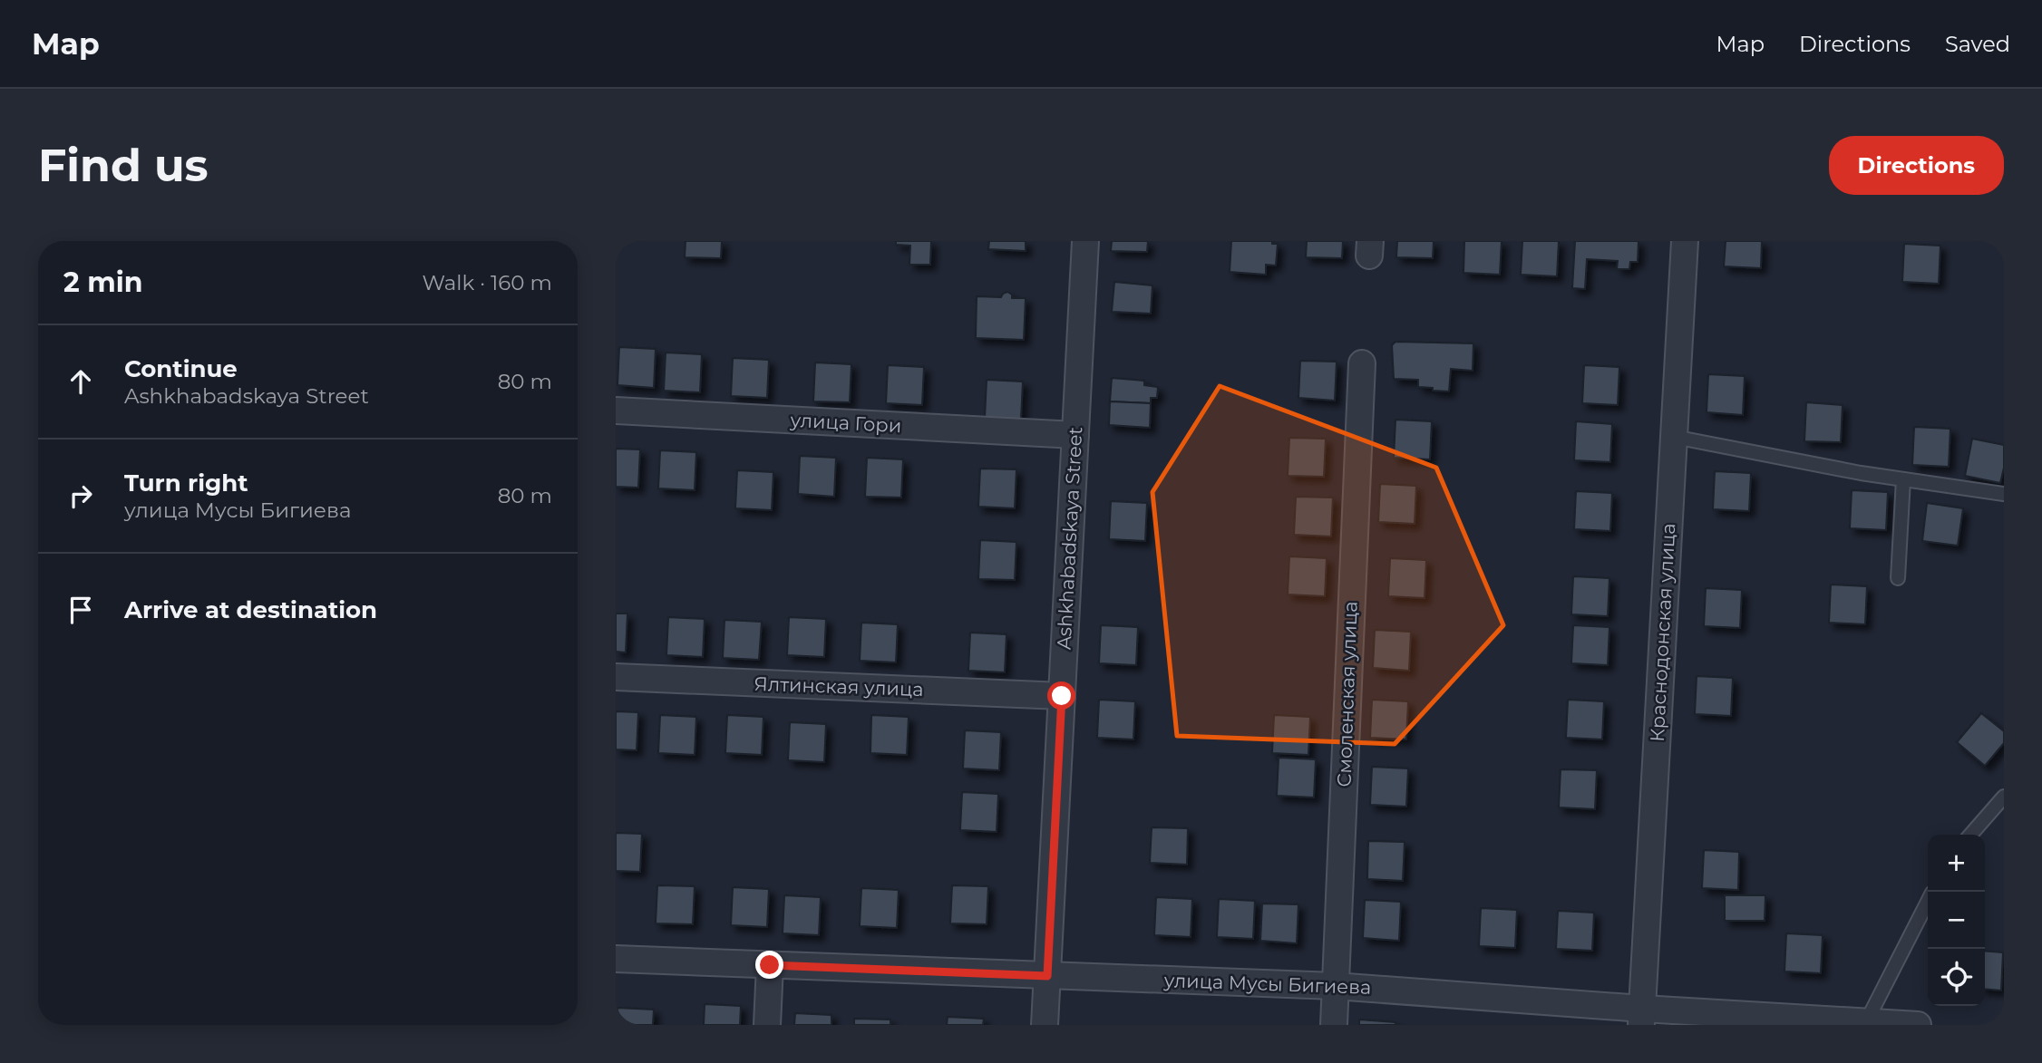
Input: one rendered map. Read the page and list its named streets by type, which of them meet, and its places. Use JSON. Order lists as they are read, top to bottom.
{
  "streets": {
    "street": [
      "улица Гори",
      "Ashkhabadskaya Street",
      "Краснодонская улица",
      "Ялтинская улица",
      "Смоленская улица",
      "улица Мусы Бигиева"
    ]
  },
  "crossings": [
    ["улица Гори", "Ashkhabadskaya Street"],
    ["Ashkhabadskaya Street", "Ялтинская улица"],
    ["Ashkhabadskaya Street", "улица Мусы Бигиева"],
    ["Краснодонская улица", "улица Мусы Бигиева"],
    ["Смоленская улица", "улица Мусы Бигиева"]
  ],
  "page": {
    "header": "Map",
    "nav": ["Map", "Directions", "Saved"],
    "buttons": "Directions",
    "title": "Find us",
    "heading": ["2 min", "Walk · 160 m"],
    "list": [
      ["Continue", "Ashkhabadskaya Street", "80 m"],
      ["Turn right", "улица Мусы Бигиева", "80 m"],
      "Arrive at destination"
    ],
    "map_buttons": ["+", "−"]
  }
}
